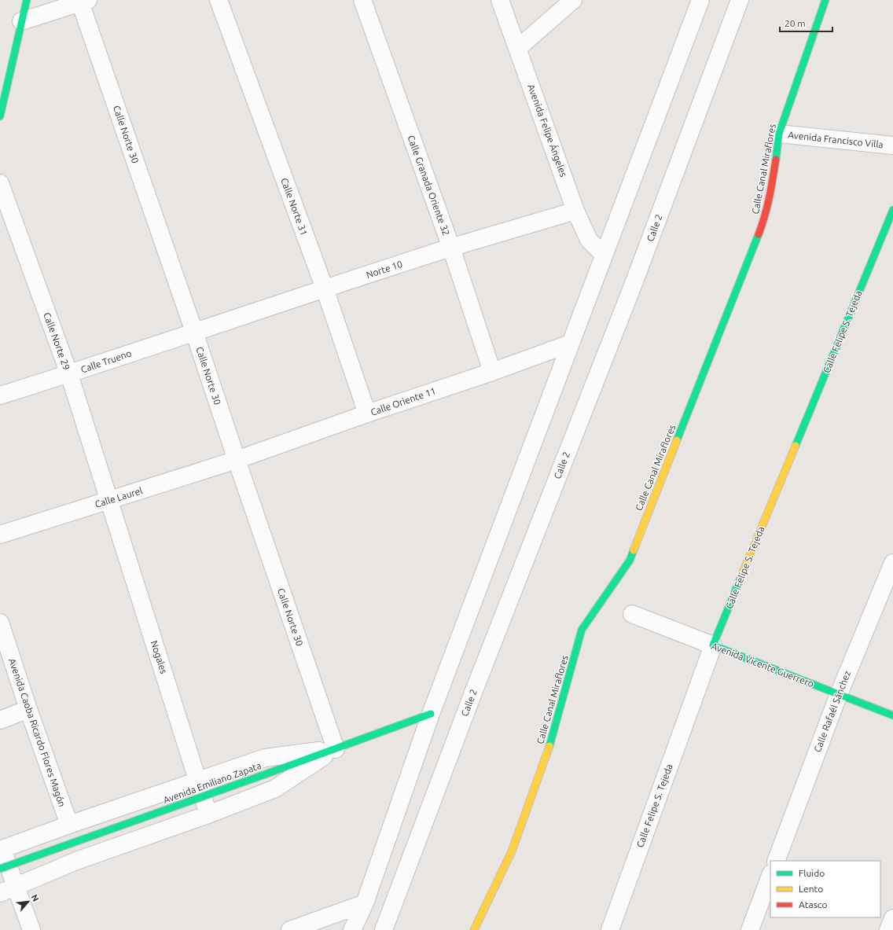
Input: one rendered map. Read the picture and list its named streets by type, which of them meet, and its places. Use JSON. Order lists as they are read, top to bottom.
{
  "streets": {
    "street": [
      "Avenida Felipe Ángeles",
      "Calle Norte 30",
      "Avenida Francisco Villa",
      "Calle Canal Miraflores",
      "Calle Granada Oriente 32",
      "Calle Norte 31",
      "Calle 2",
      "Norte 10",
      "Calle Felipe S. Tejeda",
      "Calle Norte 29",
      "Calle Trueno",
      "Calle Oriente 11",
      "Calle Laurel",
      "Nogales",
      "Avenida Vicente Guerrero",
      "Calle Rafaél Sánchez",
      "Avenida Caoba Ricardo Flores Magón",
      "Avenida Emiliano Zapata"
    ]
  },
  "crossings": [
    ["Avenida Felipe Ángeles", "Norte 10"],
    ["Calle Norte 30", "Norte 10"],
    ["Calle Norte 30", "Calle Trueno"],
    ["Calle Norte 30", "Calle Oriente 11"],
    ["Calle Norte 30", "Calle Laurel"],
    ["Calle Norte 30", "Avenida Emiliano Zapata"],
    ["Avenida Francisco Villa", "Calle Canal Miraflores"],
    ["Calle Granada Oriente 32", "Norte 10"],
    ["Calle Granada Oriente 32", "Calle Oriente 11"],
    ["Calle Norte 31", "Norte 10"],
    ["Calle Norte 31", "Calle Oriente 11"],
    ["Norte 10", "Calle Trueno"],
    ["Calle Felipe S. Tejeda", "Avenida Vicente Guerrero"],
    ["Calle Norte 29", "Calle Trueno"],
    ["Calle Norte 29", "Calle Laurel"],
    ["Calle Norte 29", "Nogales"],
    ["Calle Oriente 11", "Calle Laurel"],
    ["Calle Laurel", "Nogales"],
    ["Avenida Vicente Guerrero", "Calle Rafaél Sánchez"]
  ],
  "legend": ["Fluido", "Lento", "Atasco"],
  "scale_bar": "20 m",
  "north": "top right"
}
